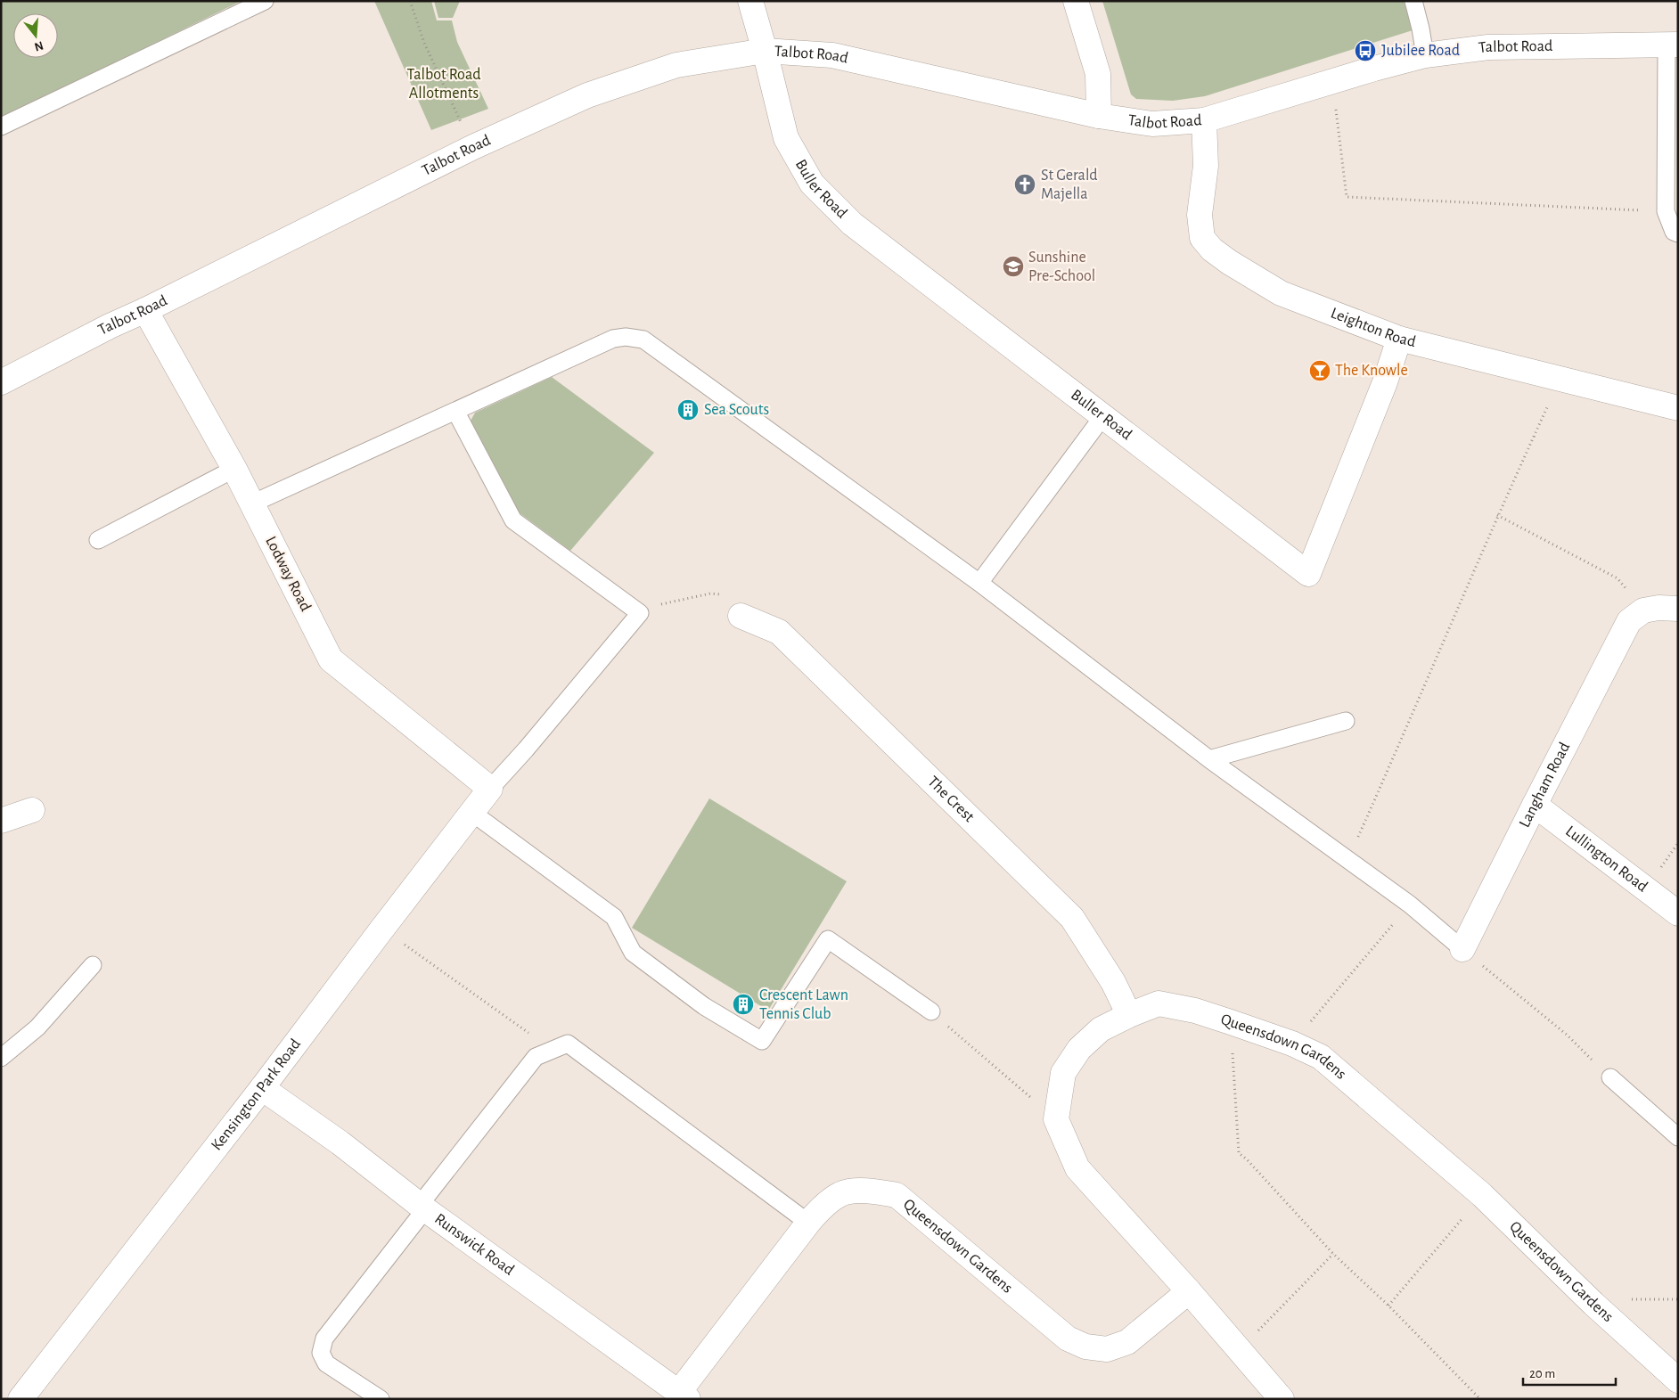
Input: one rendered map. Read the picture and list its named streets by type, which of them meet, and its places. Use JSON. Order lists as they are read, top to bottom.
{
  "streets": {
    "street": [
      "Talbot Road",
      "Buller Road",
      "Leighton Road",
      "Lodway Road",
      "Langham Road",
      "The Crest",
      "Lullington Road",
      "Queensdown Gardens",
      "Kensington Park Road",
      "Runswick Road"
    ]
  },
  "crossings": [
    ["Talbot Road", "Buller Road"],
    ["Talbot Road", "Leighton Road"],
    ["Talbot Road", "Lodway Road"],
    ["Buller Road", "Leighton Road"],
    ["Lodway Road", "Kensington Park Road"],
    ["Langham Road", "Lullington Road"],
    ["The Crest", "Queensdown Gardens"],
    ["Queensdown Gardens", "Runswick Road"],
    ["Kensington Park Road", "Runswick Road"]
  ],
  "parks": ["Talbot Road Allotments"],
  "places": {
    "bus stop": ["Jubilee Road"],
    "church": ["St Gerald Majella"],
    "school or university": ["Sunshine Pre-School"],
    "bar": ["The Knowle"],
    "building": ["Sea Scouts", "Crescent Lawn Tennis Club"]
  },
  "scale_bar": "20 m",
  "north": "bottom"
}
